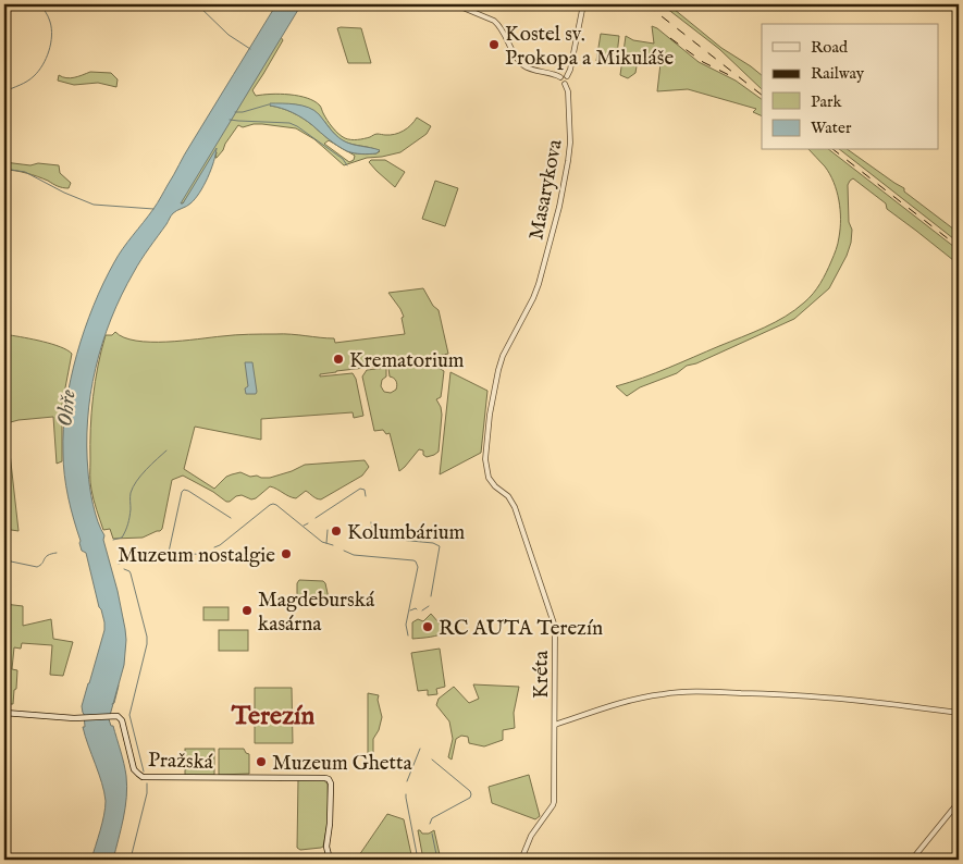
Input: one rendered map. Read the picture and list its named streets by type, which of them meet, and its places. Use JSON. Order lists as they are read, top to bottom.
{
  "streets": {
    "main road": ["Pražská"],
    "street": ["Masarykova", "Kréta"]
  },
  "crossings": [
    ["Masarykova", "Kréta"]
  ],
  "districts": ["Terezín"],
  "water": ["Ohře"],
  "places": [
    "Kostel sv. Prokopa a Mikuláše",
    "Krematorium",
    "Kolumbárium",
    "Muzeum nostalgie",
    "Magdeburská kasárna",
    "RC AUTA Terezín",
    "Muzeum Ghetta"
  ],
  "legend": [
    "Road",
    "Railway",
    "Park",
    "Water"
  ]
}
